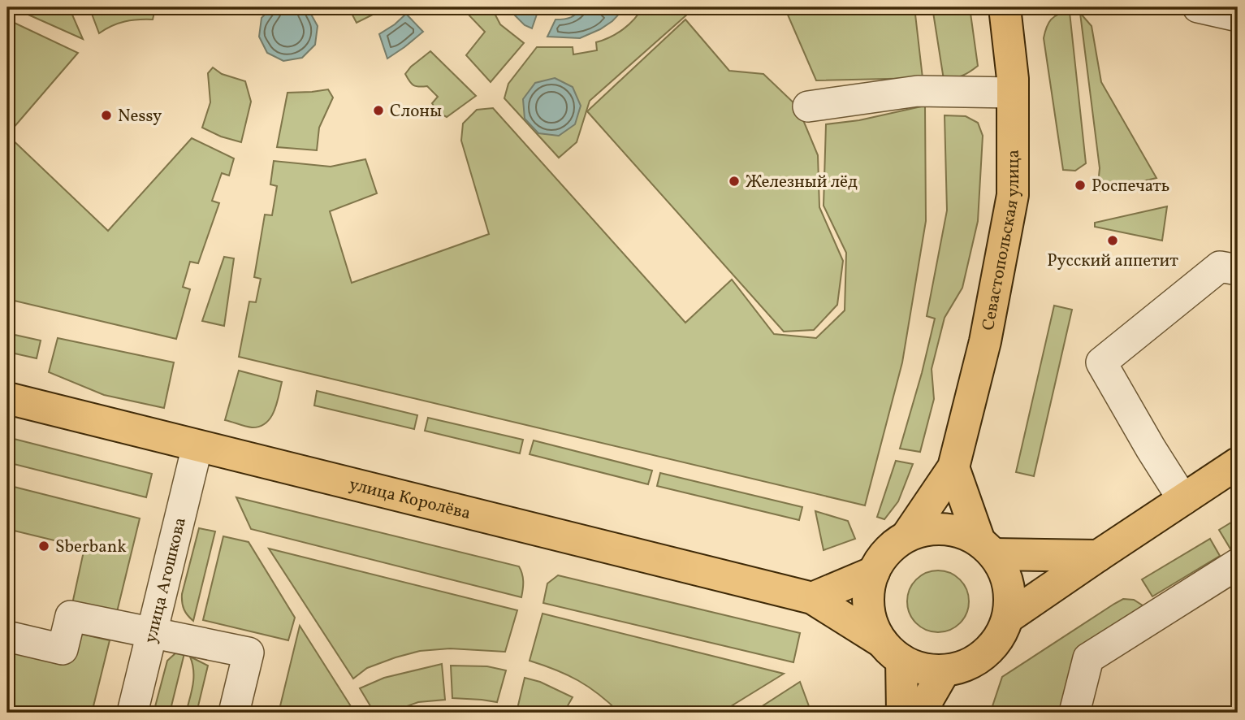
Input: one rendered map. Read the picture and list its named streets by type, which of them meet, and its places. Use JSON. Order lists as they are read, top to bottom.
{
  "streets": {
    "main road": ["Севастопольская улица", "улица Королёва"],
    "street": ["улица Агошкова"]
  },
  "crossings": [
    ["Севастопольская улица", "улица Королёва"],
    ["улица Королёва", "улица Агошкова"]
  ],
  "places": [
    "Слоны",
    "Nessy",
    "Железный лёд",
    "Роспечать",
    "Русский аппетит",
    "Sberbank"
  ]
}
